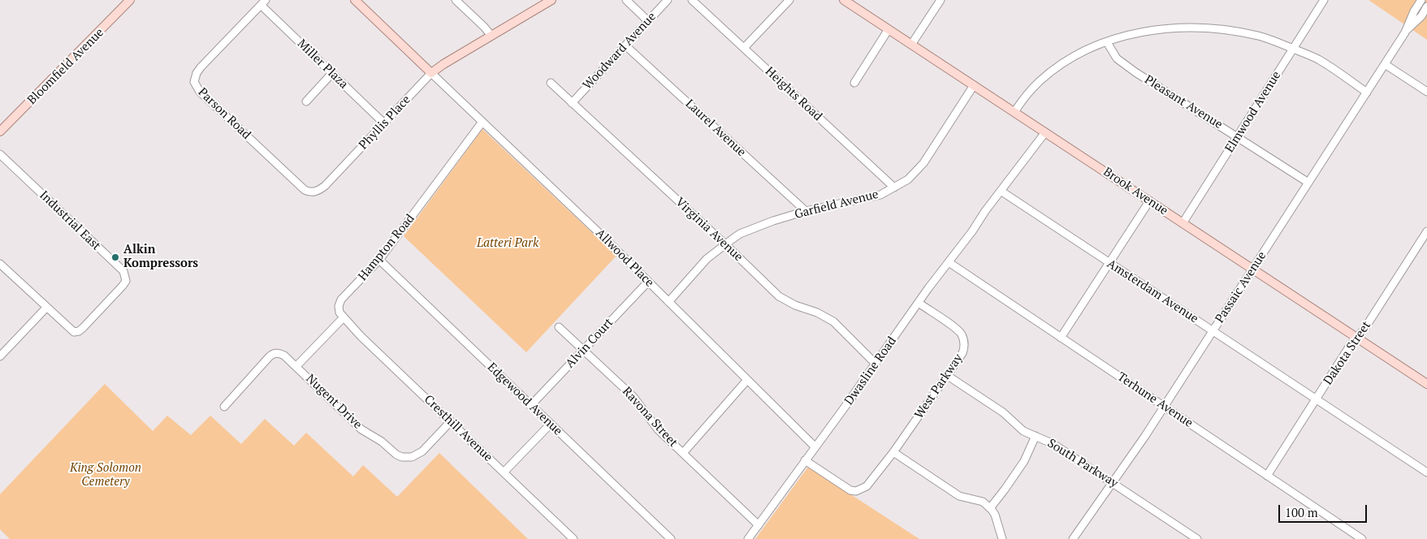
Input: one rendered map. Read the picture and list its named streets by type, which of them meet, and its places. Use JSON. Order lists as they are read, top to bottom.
{
  "streets": {
    "main road": ["Bloomfield Avenue", "Brook Avenue"],
    "street": [
      "Woodward Avenue",
      "Miller Plaza",
      "Heights Road",
      "Pleasant Avenue",
      "Elmwood Avenue",
      "Parson Road",
      "Phyllis Place",
      "Laurel Avenue",
      "Garfield Avenue",
      "Industrial East",
      "Virginia Avenue",
      "Hampton Road",
      "Allwood Place",
      "Passaic Avenue",
      "Amsterdam Avenue",
      "Alvin Court",
      "Dakota Street",
      "Dwasline Road",
      "West Parkway",
      "Edgewood Avenue",
      "Terhune Avenue",
      "Nugent Drive",
      "Ravona Street",
      "Cresthill Avenue",
      "South Parkway"
    ]
  },
  "crossings": [
    ["Woodward Avenue", "Laurel Avenue"],
    ["Woodward Avenue", "Virginia Avenue"],
    ["Miller Plaza", "Parson Road"],
    ["Miller Plaza", "Phyllis Place"],
    ["Heights Road", "Garfield Avenue"],
    ["Pleasant Avenue", "Elmwood Avenue"],
    ["Pleasant Avenue", "Passaic Avenue"],
    ["Elmwood Avenue", "Brook Avenue"],
    ["Parson Road", "Phyllis Place"],
    ["Phyllis Place", "Allwood Place"],
    ["Laurel Avenue", "Garfield Avenue"],
    ["Brook Avenue", "Garfield Avenue"],
    ["Brook Avenue", "Passaic Avenue"],
    ["Brook Avenue", "Dakota Street"],
    ["Brook Avenue", "Dwasline Road"],
    ["Garfield Avenue", "Virginia Avenue"],
    ["Garfield Avenue", "Allwood Place"],
    ["Virginia Avenue", "Dwasline Road"],
    ["Hampton Road", "Allwood Place"],
    ["Hampton Road", "Edgewood Avenue"],
    ["Hampton Road", "Cresthill Avenue"],
    ["Allwood Place", "Alvin Court"],
    ["Allwood Place", "Dwasline Road"],
    ["Passaic Avenue", "Amsterdam Avenue"],
    ["Passaic Avenue", "Terhune Avenue"],
    ["Passaic Avenue", "South Parkway"],
    ["Amsterdam Avenue", "Dakota Street"],
    ["Amsterdam Avenue", "Dwasline Road"],
    ["Alvin Court", "Edgewood Avenue"],
    ["Alvin Court", "Ravona Street"],
    ["Dakota Street", "Terhune Avenue"],
    ["Dwasline Road", "West Parkway"],
    ["Dwasline Road", "Terhune Avenue"],
    ["Dwasline Road", "Ravona Street"],
    ["West Parkway", "South Parkway"],
    ["Nugent Drive", "Cresthill Avenue"]
  ],
  "parks": ["Latteri Park", "King Solomon Cemetery"],
  "places": ["Alkin Kompressors"],
  "scale_bar": "100 m"
}
